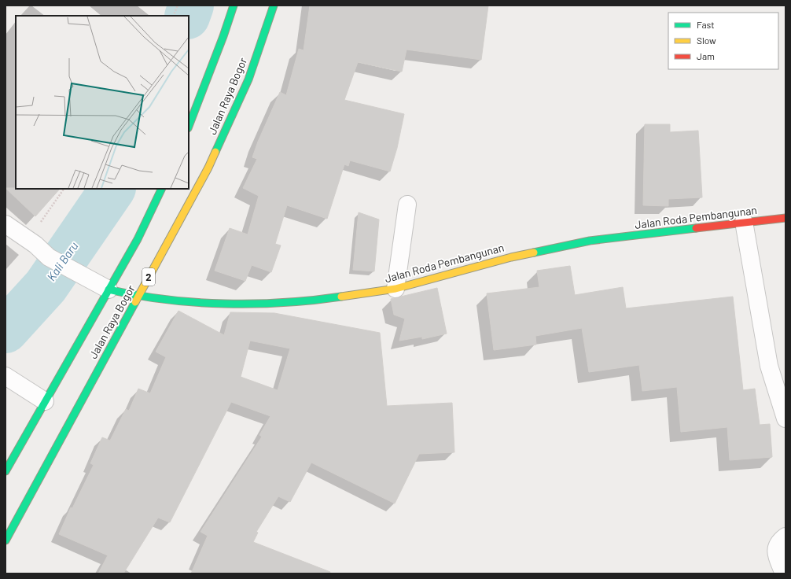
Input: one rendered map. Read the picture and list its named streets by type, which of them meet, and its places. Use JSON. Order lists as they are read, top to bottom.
{
  "streets": {
    "main road": ["Jalan Raya Bogor", "Jalan Roda Pembangunan", "2"]
  },
  "crossings": [
    ["Jalan Raya Bogor", "Jalan Roda Pembangunan"]
  ],
  "water": ["Kali Baru"],
  "legend": ["Fast", "Slow", "Jam"]
}
